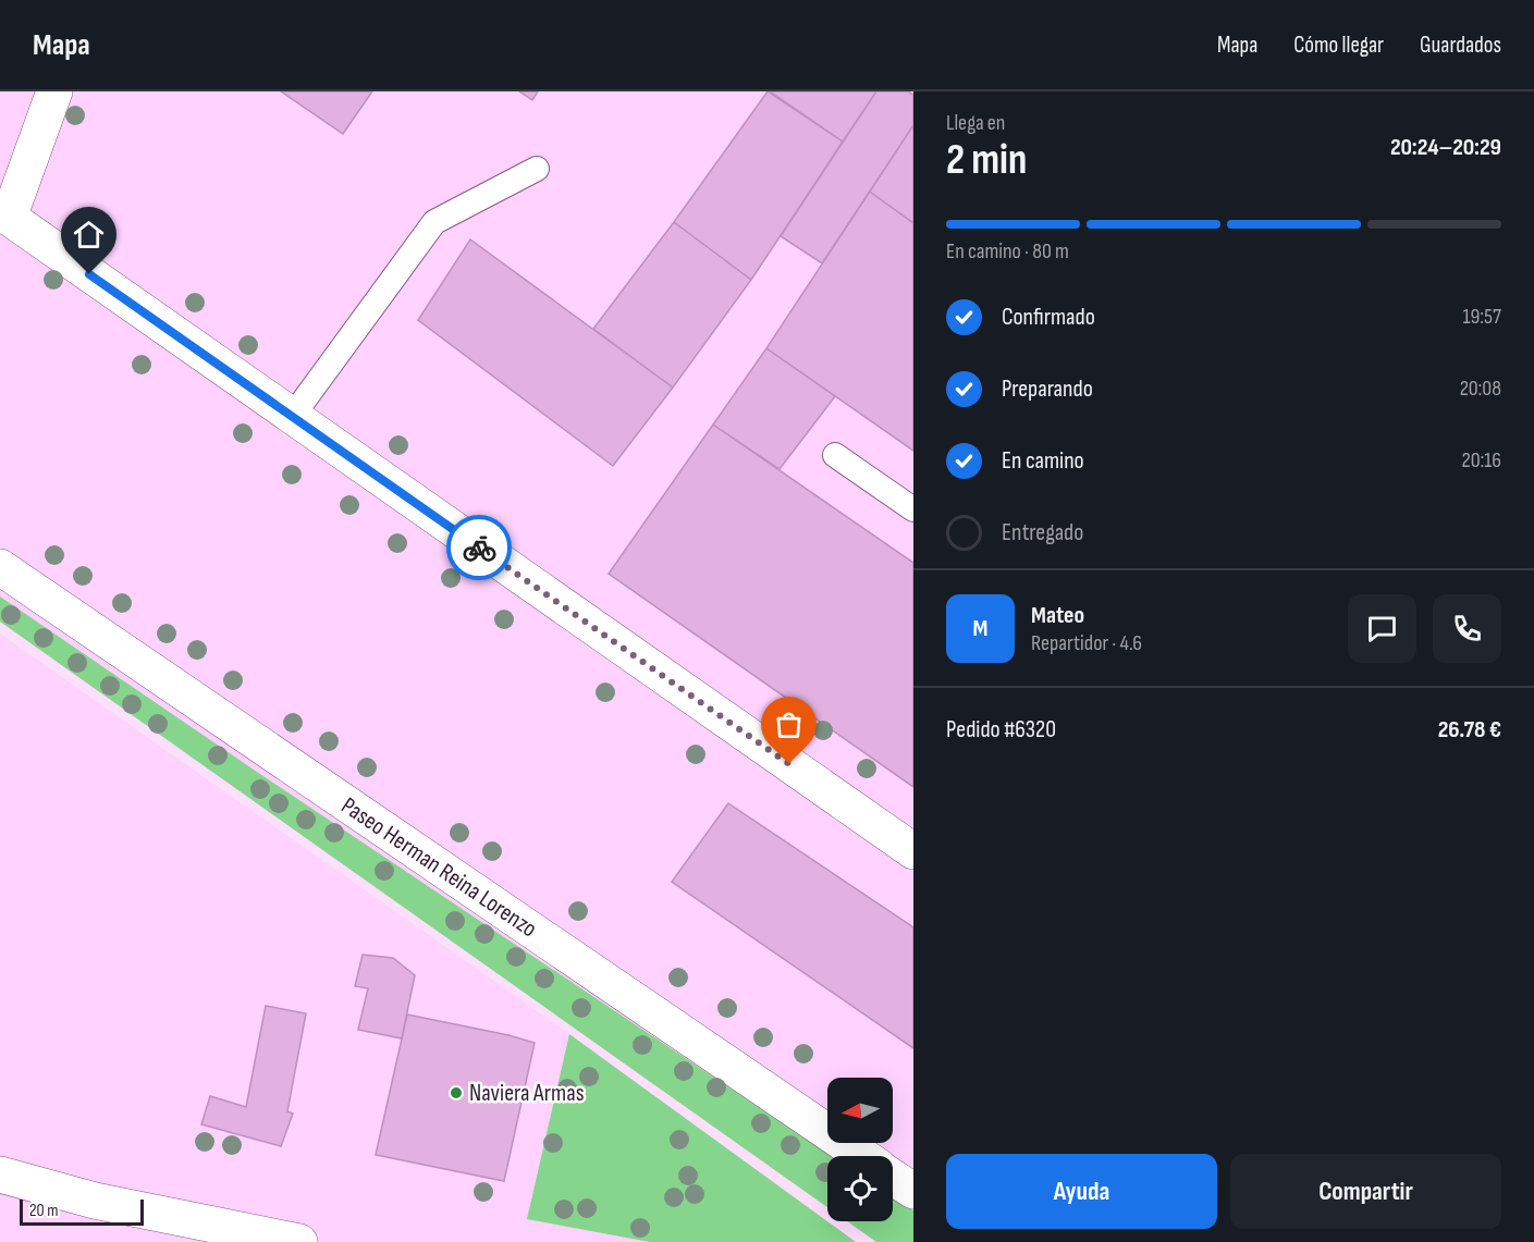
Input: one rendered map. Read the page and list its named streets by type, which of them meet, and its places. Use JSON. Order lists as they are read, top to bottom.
{
  "streets": {
    "street": ["Paseo Herman Reina Lorenzo"]
  },
  "places": ["Naviera Armas"],
  "scale_bar": "20 m",
  "north": "left",
  "page": {
    "header": "Mapa",
    "nav": ["Mapa", "Cómo llegar", "Guardados"],
    "heading": ["2 min", "Llega en", "20:24–20:29"],
    "panel": [
      "Mateo",
      "Repartidor · 4.6",
      "Pedido #6320",
      "26.78 €"
    ],
    "bar": "En camino · 80 m",
    "list": [
      ["Confirmado", "19:57"],
      ["Preparando", "20:08"],
      ["En camino", "20:16"],
      "Entregado"
    ],
    "round": "M",
    "buttons": ["Ayuda", "Compartir"],
    "scale": "20 m"
  }
}
